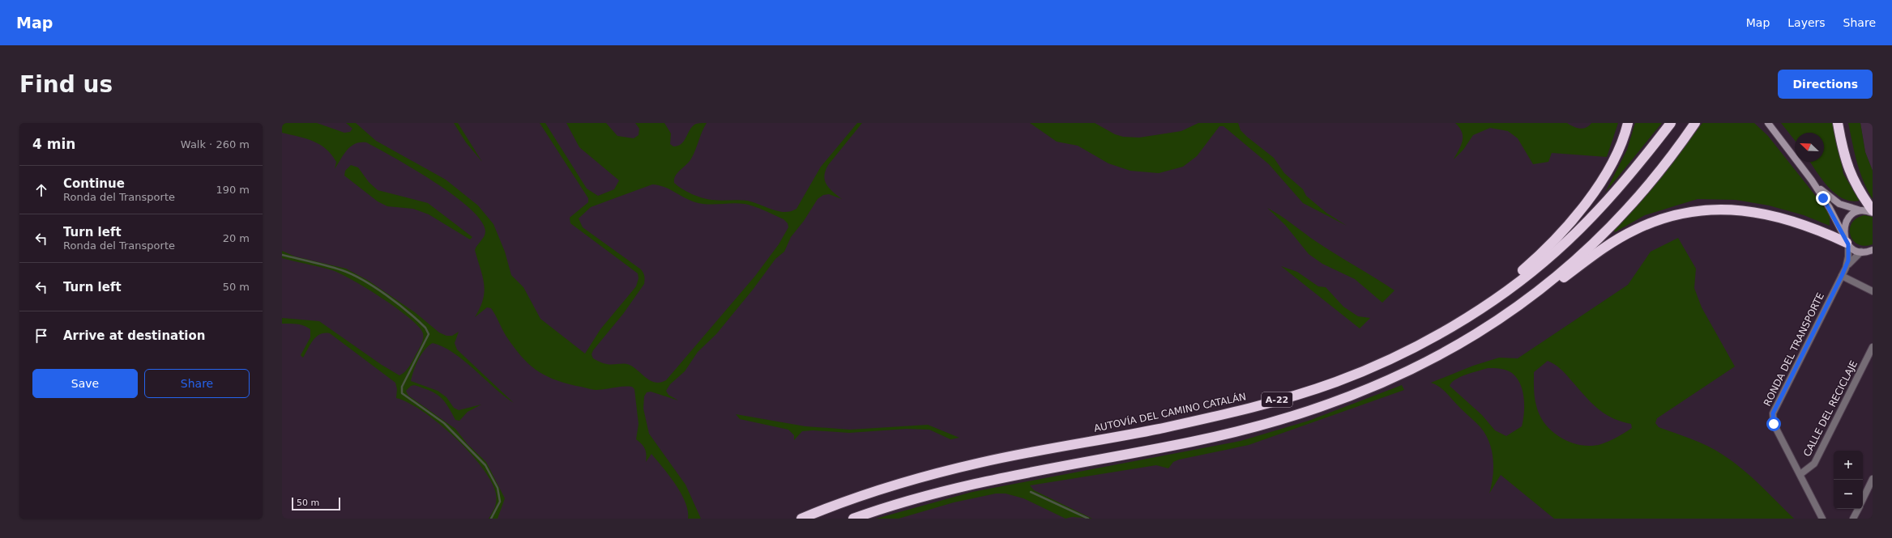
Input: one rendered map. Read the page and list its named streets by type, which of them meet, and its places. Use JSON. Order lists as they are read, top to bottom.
{
  "streets": {
    "highway": ["A-22", "AUTOVÍA DEL CAMINO CATALÁN"],
    "street": ["RONDA DEL TRANSPORTE", "CALLE DEL RECICLAJE"]
  },
  "crossings": [
    ["RONDA DEL TRANSPORTE", "CALLE DEL RECICLAJE"]
  ],
  "scale_bar": "50 m",
  "north": "top left",
  "page": {
    "header": "Map",
    "nav": ["Map", "Layers", "Share"],
    "buttons": [
      "Directions",
      ["Save", "Share"]
    ],
    "title": "Find us",
    "heading": ["4 min", "Walk · 260 m"],
    "list": [
      ["Continue", "Ronda del Transporte", "190 m"],
      ["Turn left", "Ronda del Transporte", "20 m"],
      ["Turn left", "50 m"],
      "Arrive at destination"
    ],
    "map_buttons": ["+", "−"],
    "scale": "50 m"
  }
}
